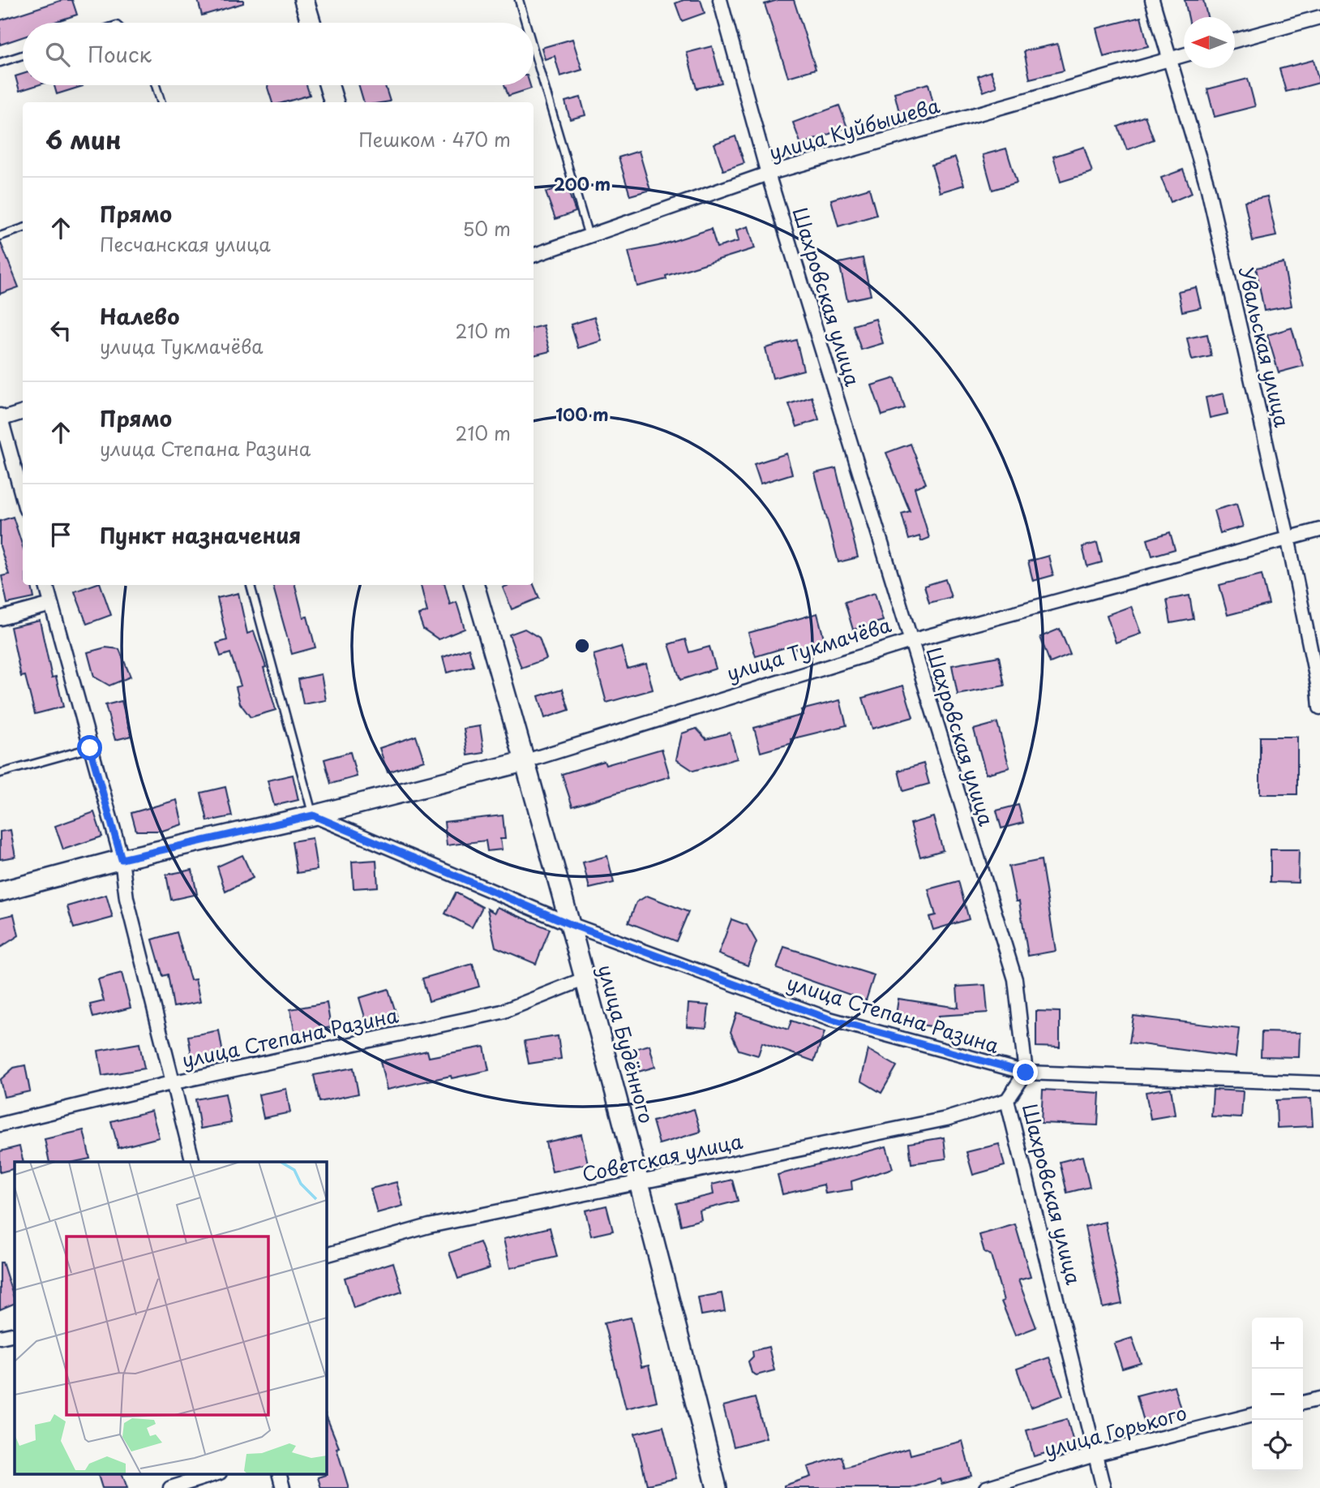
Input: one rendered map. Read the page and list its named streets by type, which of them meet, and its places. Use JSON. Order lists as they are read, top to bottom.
{
  "streets": {
    "street": [
      "улица Куйбышева",
      "Шахровская улица",
      "Увальская улица",
      "улица Тукмачёва",
      "улица Степана Разина",
      "улица Будённого",
      "Советская улица",
      "улица Горького"
    ]
  },
  "crossings": [
    ["улица Куйбышева", "Шахровская улица"],
    ["улица Куйбышева", "Увальская улица"],
    ["Шахровская улица", "улица Тукмачёва"],
    ["Шахровская улица", "улица Степана Разина"],
    ["Шахровская улица", "Советская улица"],
    ["Шахровская улица", "улица Горького"],
    ["Увальская улица", "улица Тукмачёва"],
    ["улица Тукмачёва", "улица Будённого"],
    ["улица Степана Разина", "улица Будённого"],
    ["улица Будённого", "Советская улица"]
  ],
  "north": "left",
  "page": {
    "search": "Поиск",
    "heading": ["6 мин", "Пешком · 470 m"],
    "list": [
      ["Прямо", "Песчанская улица", "50 m"],
      ["Налево", "улица Тукмачёва", "210 m"],
      ["Прямо", "улица Степана Разина", "210 m"],
      "Пункт назначения"
    ],
    "map_buttons": ["+", "−"]
  },
  "rings": ["200 m", "100 m"]
}
